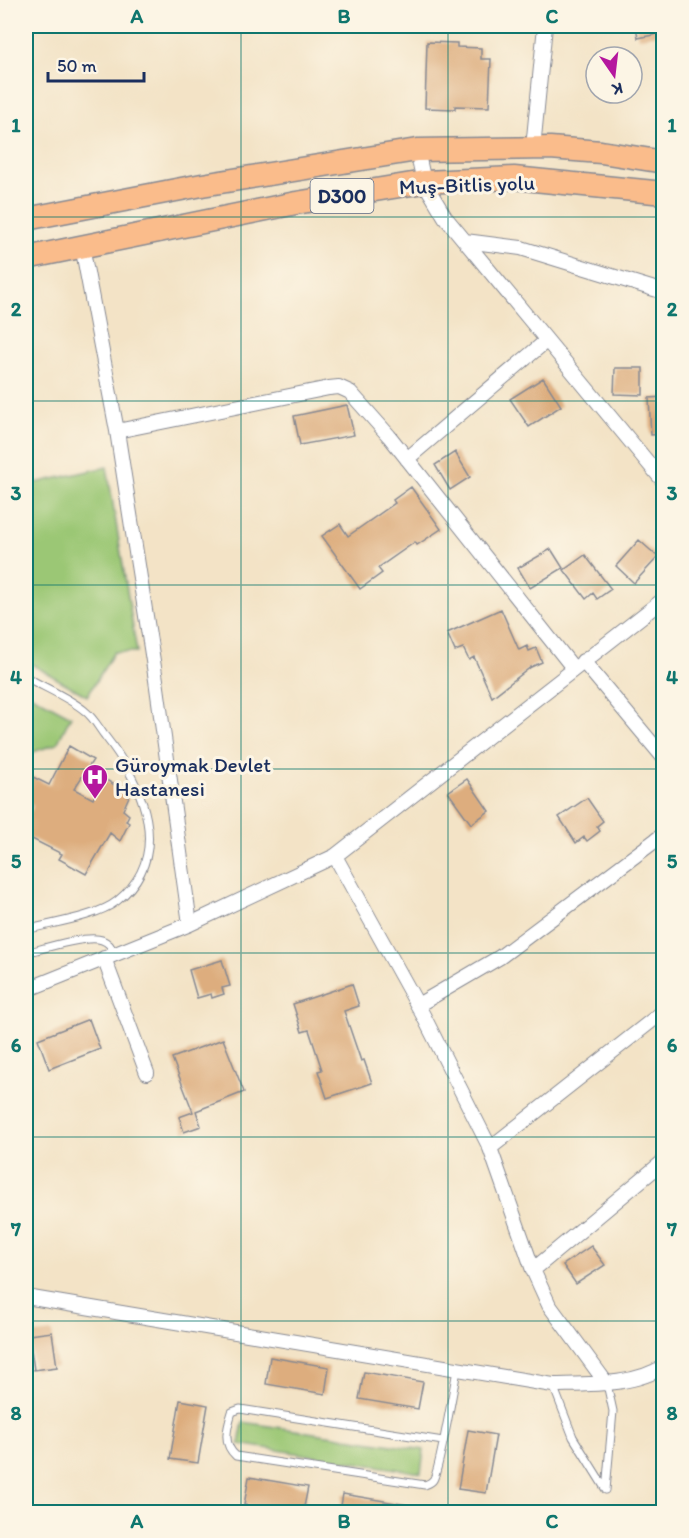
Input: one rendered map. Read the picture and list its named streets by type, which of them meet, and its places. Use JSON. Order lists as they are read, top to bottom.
{
  "streets": {
    "highway": ["Muş-Bitlis yolu", "D300"]
  },
  "places": {
    "hospital": ["Güroymak Devlet Hastanesi"]
  },
  "scale_bar": "50 m",
  "north": "bottom",
  "grid": {
    "columns": ["A", "B", "C"],
    "rows": [
      "1",
      "2",
      "3",
      "4",
      "5",
      "6",
      "7",
      "8"
    ]
  }
}
